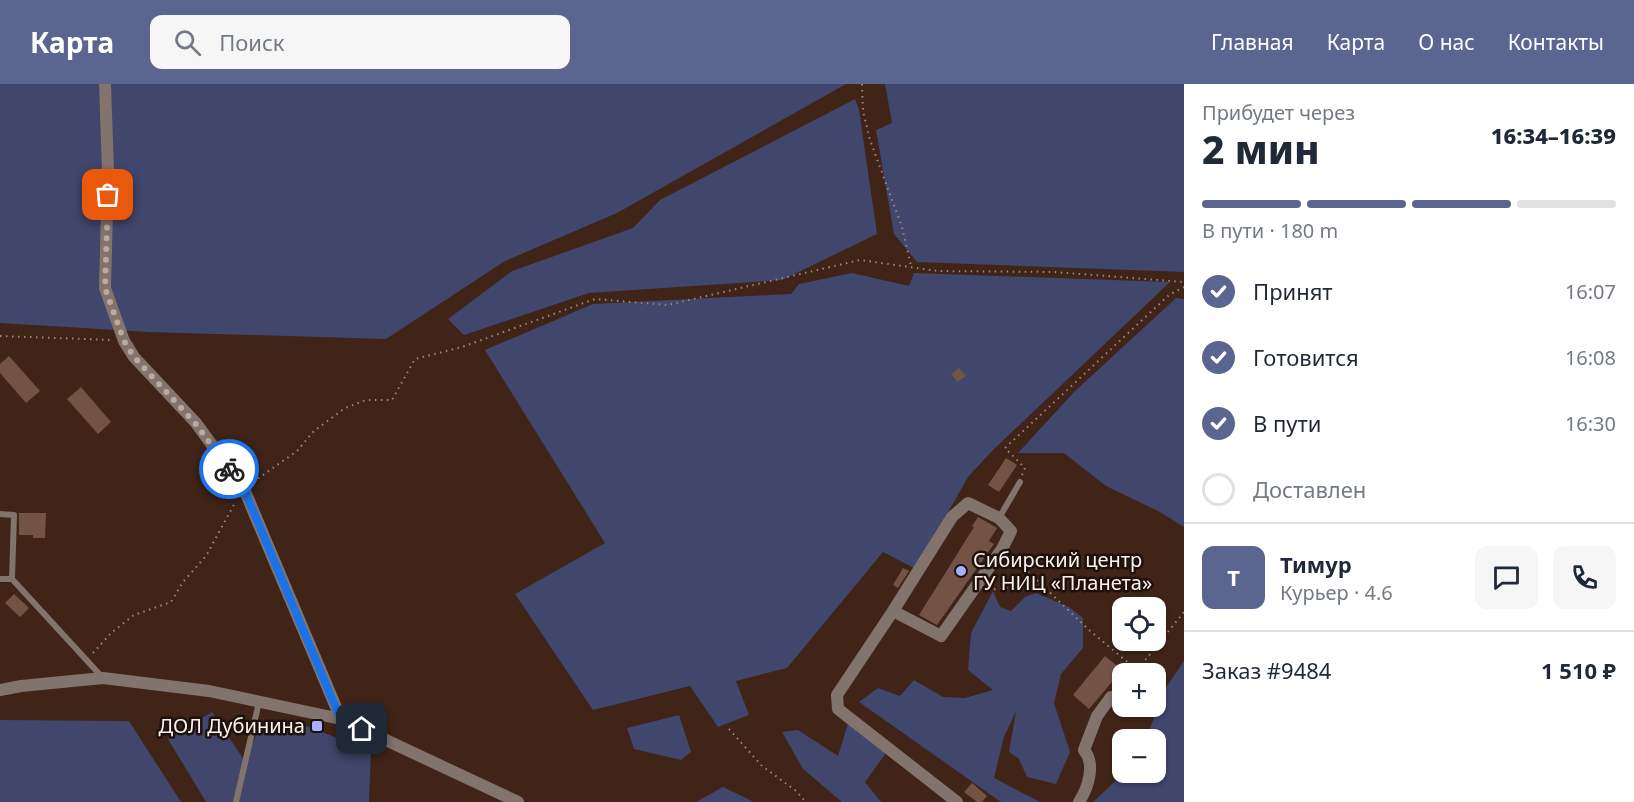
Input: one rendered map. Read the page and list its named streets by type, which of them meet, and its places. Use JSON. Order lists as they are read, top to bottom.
{
  "places": {
    "other": ["Сибирский центр ГУ НИЦ «Планета»"],
    "transit": ["ДОЛ Дубинина"]
  },
  "page": {
    "header": "Карта",
    "search": "Поиск",
    "nav": [
      "Главная",
      "Карта",
      "О нас",
      "Контакты"
    ],
    "heading": ["2 мин", "Прибудет через", "16:34–16:39"],
    "panel": [
      "Тимур",
      "Курьер · 4.6",
      "Заказ #9484",
      "1 510 ₽"
    ],
    "bar": "В пути · 180 m",
    "list": [
      ["Принят", "16:07"],
      ["Готовится", "16:08"],
      ["В пути", "16:30"],
      "Доставлен"
    ],
    "round": "Т",
    "map_buttons": ["+", "−"]
  }
}
